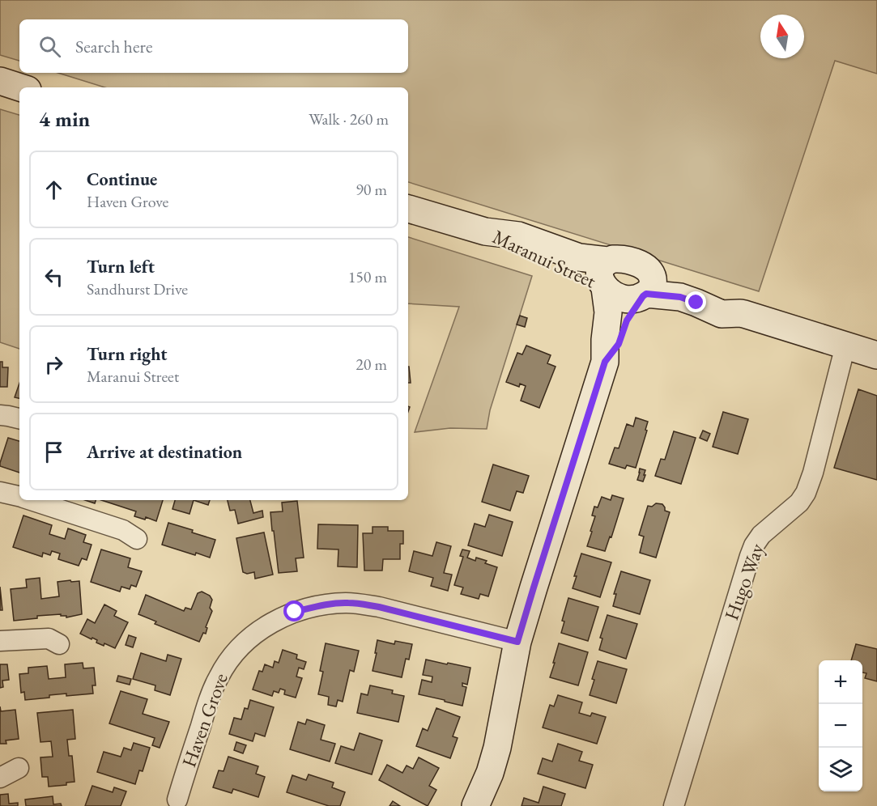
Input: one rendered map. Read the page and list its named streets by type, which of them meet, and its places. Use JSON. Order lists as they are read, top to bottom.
{
  "streets": {
    "main road": ["Maranui Street"],
    "street": ["Hugo Way", "Haven Grove"]
  },
  "north": "top",
  "page": {
    "search": "Search here",
    "heading": ["4 min", "Walk · 260 m"],
    "list": [
      ["Continue", "Haven Grove", "90 m"],
      ["Turn left", "Sandhurst Drive", "150 m"],
      ["Turn right", "Maranui Street", "20 m"],
      "Arrive at destination"
    ],
    "map_buttons": ["+", "−"]
  }
}
